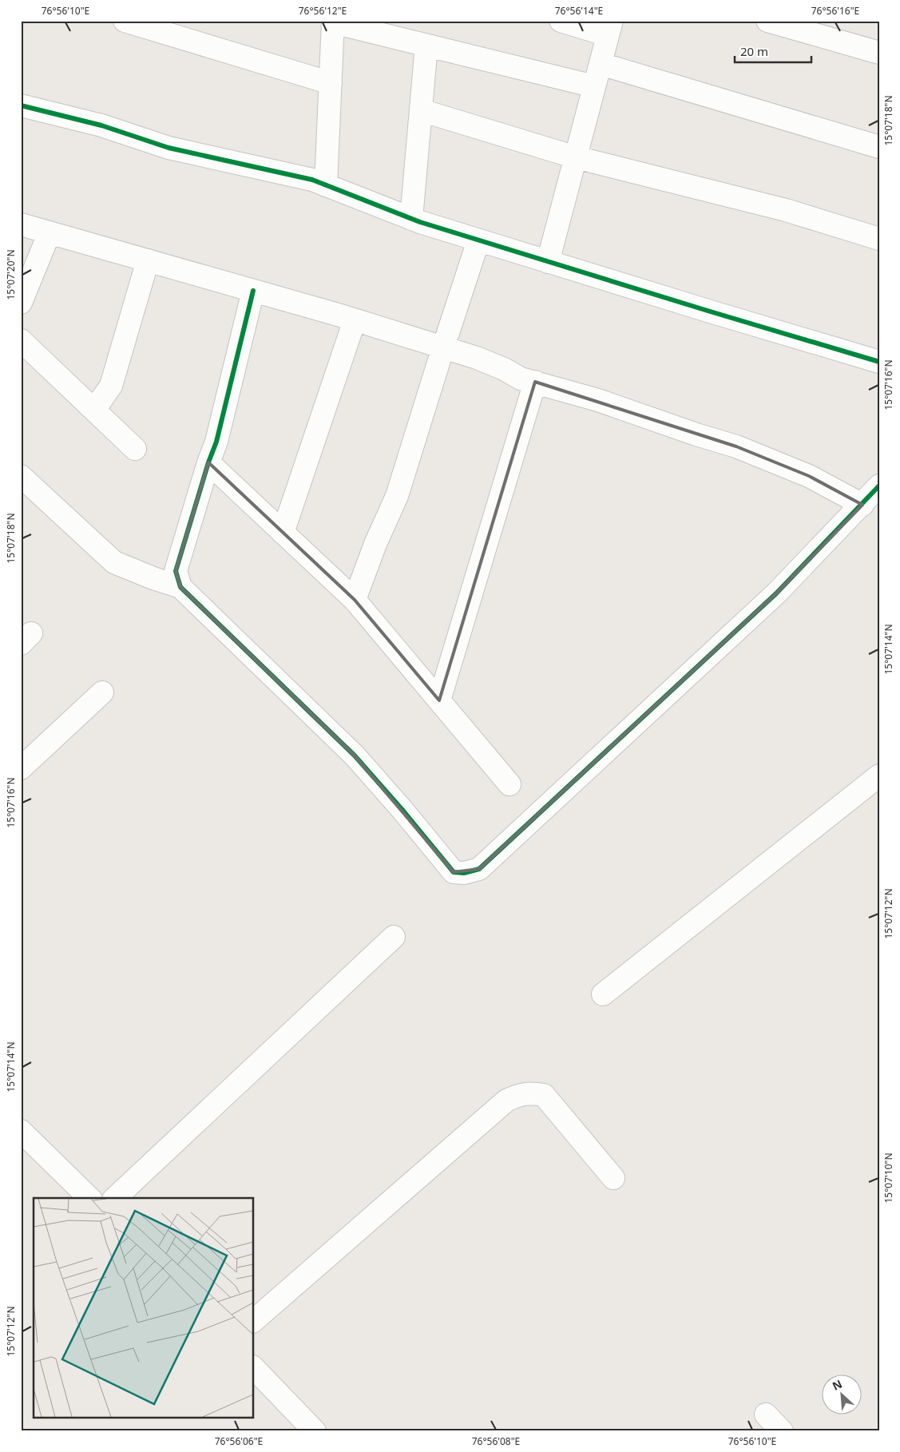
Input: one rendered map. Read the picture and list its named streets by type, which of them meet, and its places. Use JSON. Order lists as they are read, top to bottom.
{
  "scale_bar": "20 m",
  "north": "top left",
  "coordinates": [
    "76°56'10\"E",
    "76°56'12\"E",
    "76°56'14\"E",
    "76°56'16\"E",
    "15°07'18\"N",
    "15°07'20\"N",
    "15°07'16\"N",
    "15°07'14\"N",
    "15°07'12\"N",
    "15°07'10\"N",
    "76°56'06\"E",
    "76°56'08\"E"
  ]
}
